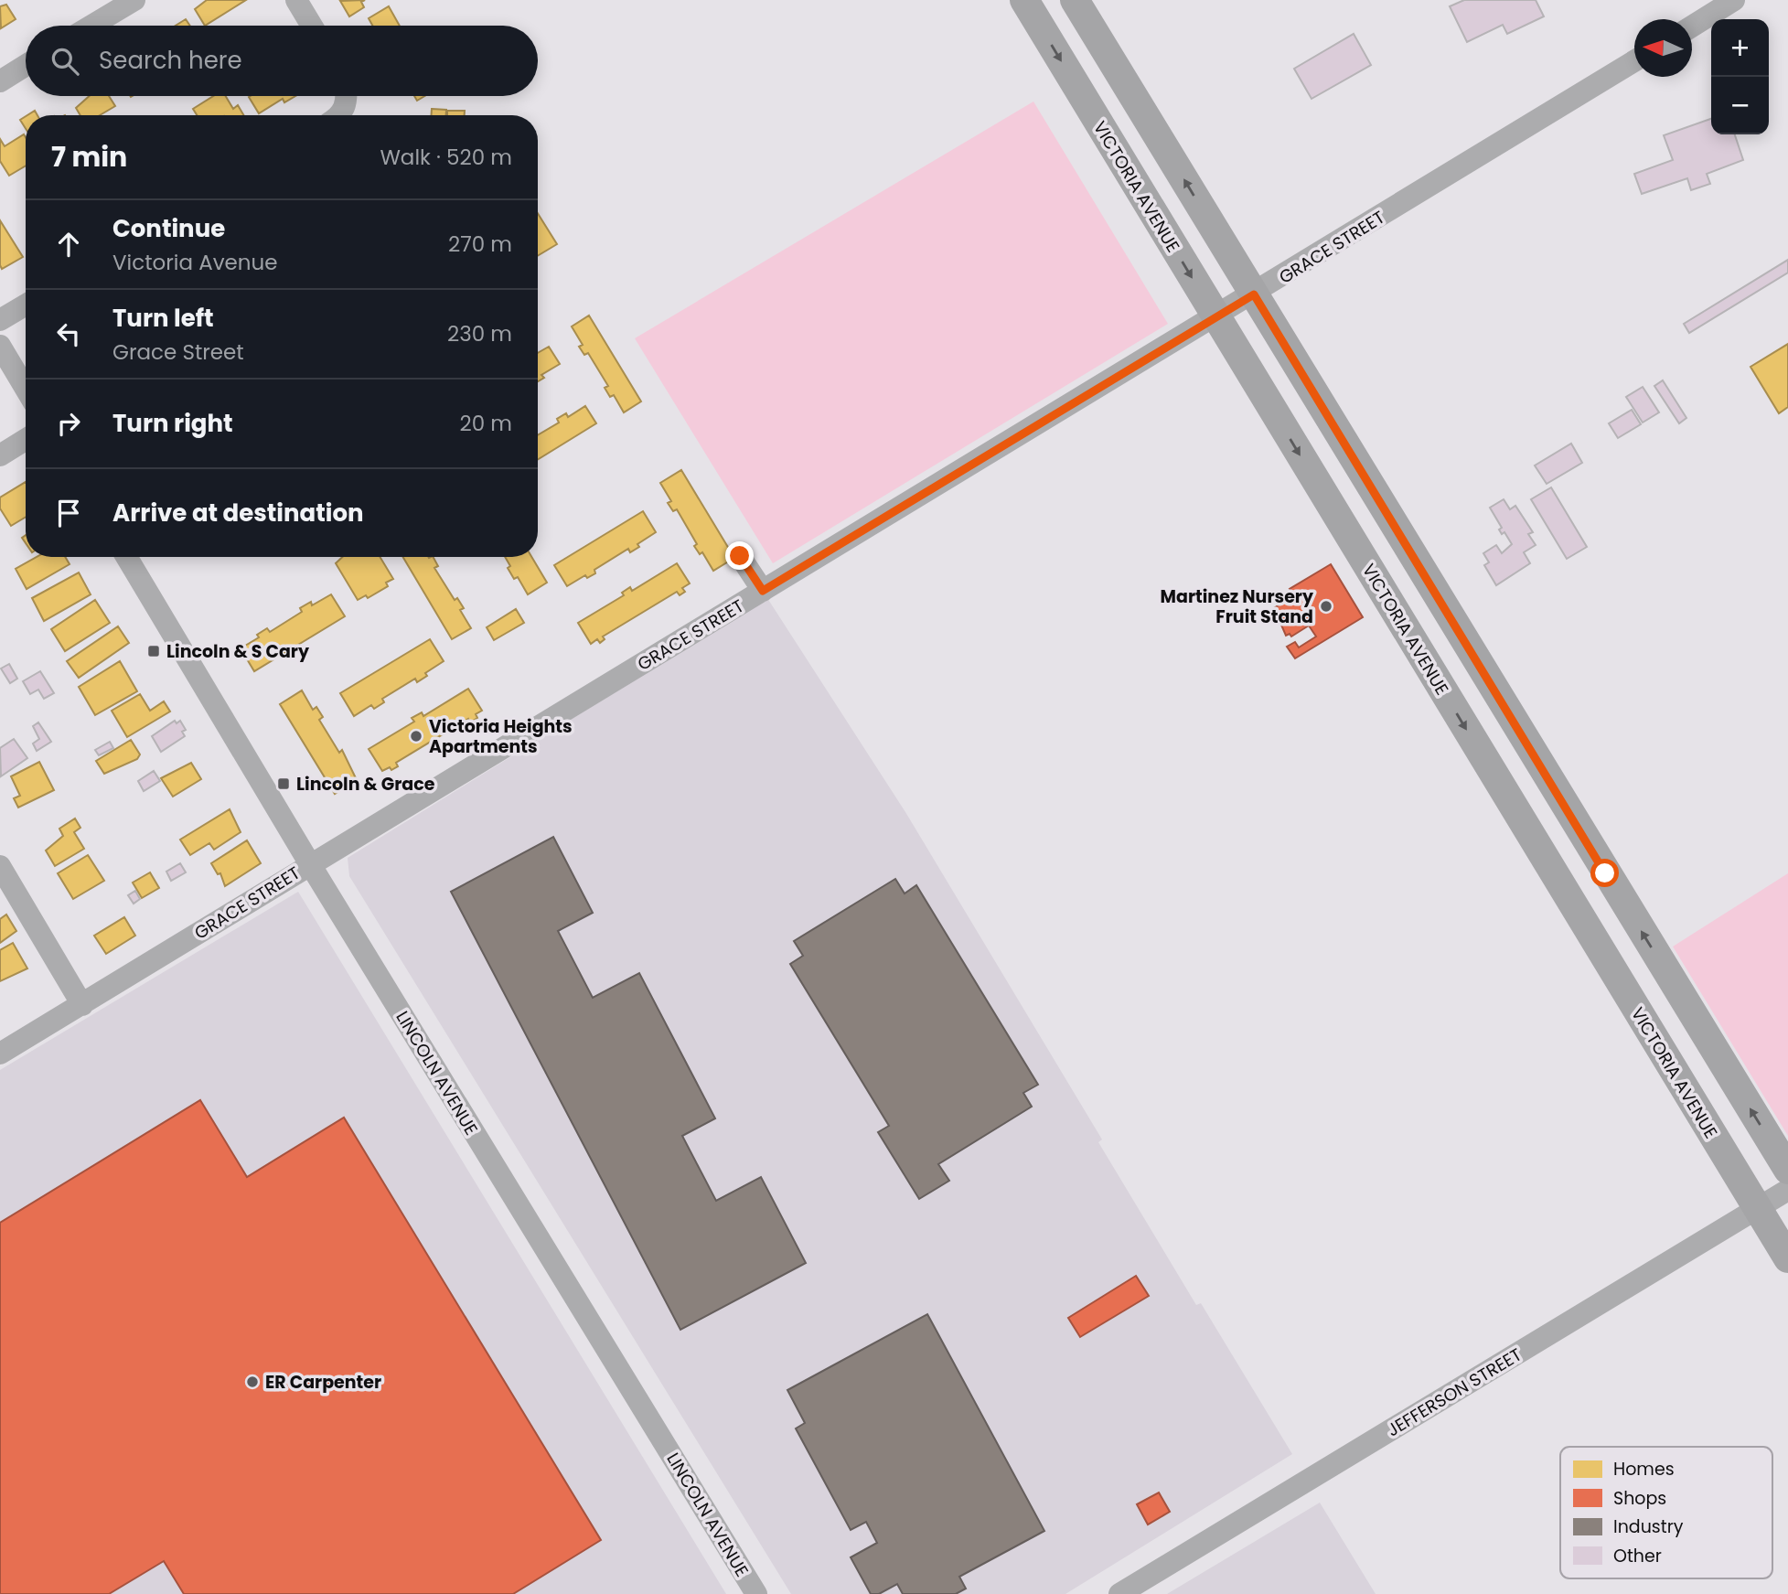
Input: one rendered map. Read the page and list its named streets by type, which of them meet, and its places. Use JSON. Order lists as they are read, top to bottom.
{
  "streets": {
    "main road": ["VICTORIA AVENUE"],
    "street": ["GRACE STREET", "LINCOLN AVENUE", "JEFFERSON STREET"]
  },
  "crossings": [
    ["VICTORIA AVENUE", "GRACE STREET"],
    ["VICTORIA AVENUE", "JEFFERSON STREET"],
    ["GRACE STREET", "LINCOLN AVENUE"]
  ],
  "places": {
    "other": ["Martinez Nursery Fruit Stand", "Victoria Heights Apartments", "ER Carpenter"],
    "transit": ["Lincoln & S Cary", "Lincoln & Grace"]
  },
  "legend": [
    "Homes",
    "Shops",
    "Industry",
    "Other"
  ],
  "north": "left",
  "page": {
    "map_buttons": ["+", "−"],
    "search": "Search here",
    "heading": ["7 min", "Walk · 520 m"],
    "list": [
      ["Continue", "Victoria Avenue", "270 m"],
      ["Turn left", "Grace Street", "230 m"],
      ["Turn right", "20 m"],
      "Arrive at destination"
    ]
  }
}
